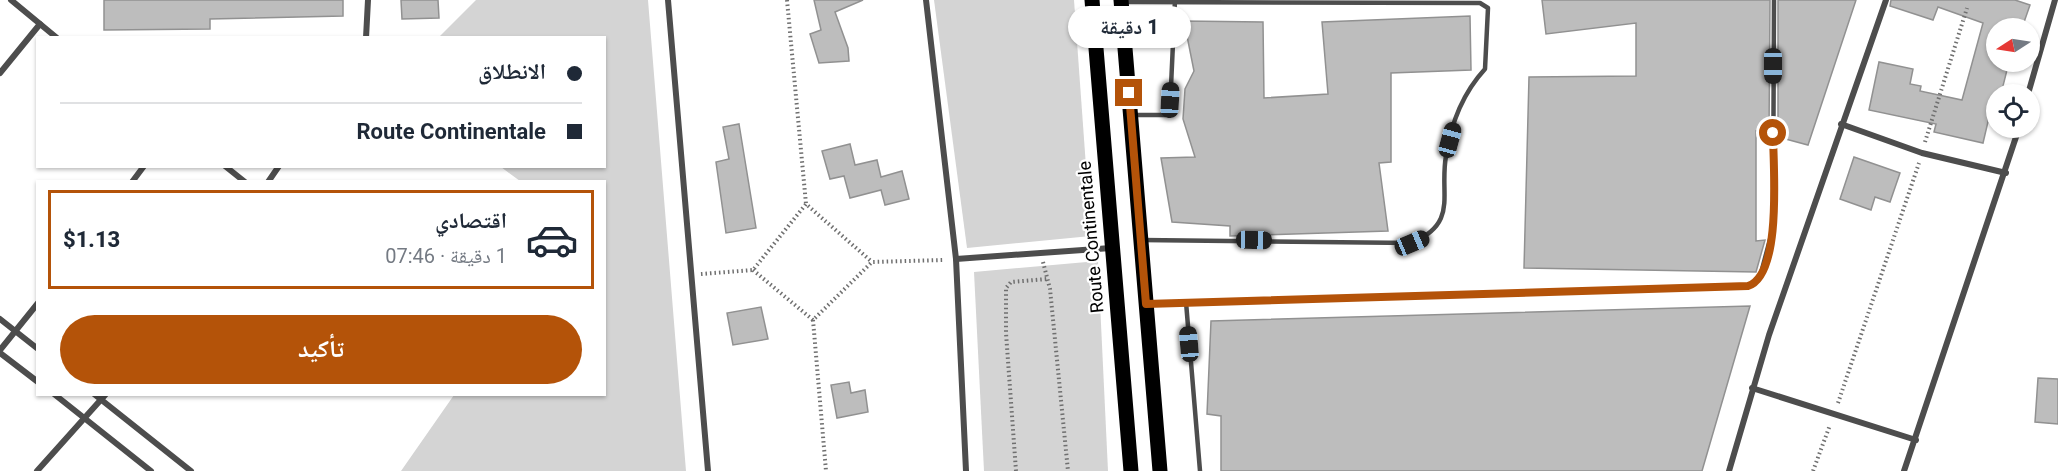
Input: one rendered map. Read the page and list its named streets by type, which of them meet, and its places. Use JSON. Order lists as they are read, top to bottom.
{
  "streets": {
    "main road": ["Route Continentale"]
  },
  "north": "left",
  "page": {
    "bubble": "1 دقيقة",
    "banner": ["الانطلاق", "Route Continentale"],
    "list": [
      {
        "name": "اقتصادي",
        "note": "1 دقيقة · 07:46",
        "value": "$1.13"
      }
    ],
    "buttons": "تأكيد"
  }
}
